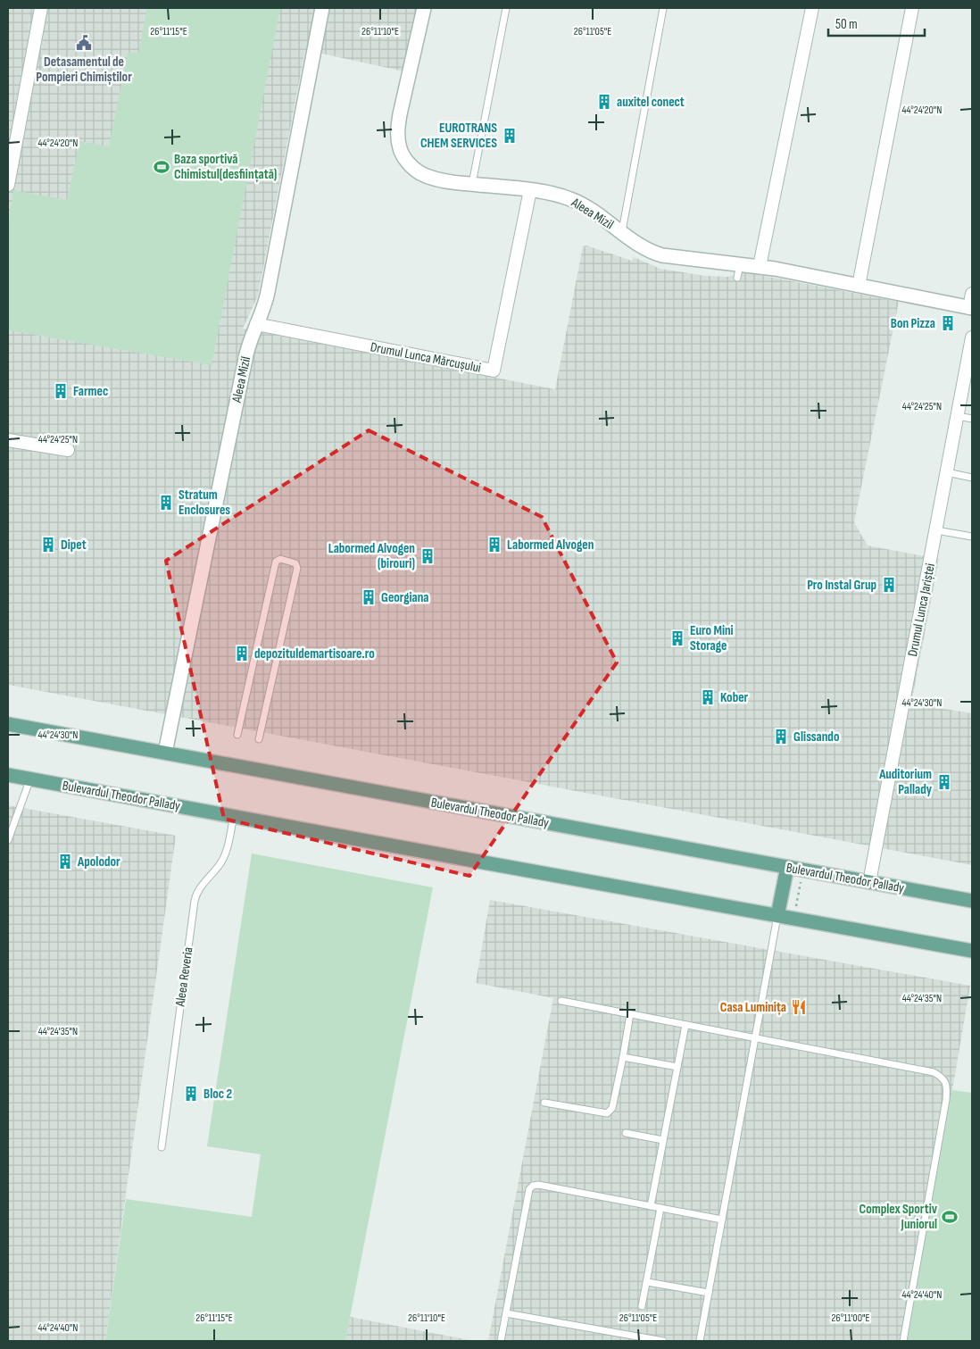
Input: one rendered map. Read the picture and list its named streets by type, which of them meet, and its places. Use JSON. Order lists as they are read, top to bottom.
{
  "streets": {
    "main road": ["Bulevardul Theodor Pallady"],
    "street": ["Aleea Mizil", "Drumul Lunca Mărcușului", "Drumul Lunca Jariștei"],
    "lane": ["Aleea Reveria"]
  },
  "crossings": [
    ["Aleea Mizil", "Drumul Lunca Mărcușului"],
    ["Aleea Mizil", "Bulevardul Theodor Pallady"],
    ["Drumul Lunca Jariștei", "Bulevardul Theodor Pallady"],
    ["Bulevardul Theodor Pallady", "Aleea Reveria"]
  ],
  "places": {
    "public building": ["Detasamentul de Pompieri Chimiștilor"],
    "building": [
      "auxitel conect",
      "EUROTRANS CHEM SERVICES",
      "Bon Pizza",
      "Farmec",
      "Stratum Enclosures",
      "Dipet",
      "Labormed Alvogen",
      "Labormed Alvogen (birouri)",
      "Pro Instal Grup",
      "Georgiana",
      "Euro Mini Storage",
      "depozituldemartisoare.ro",
      "Kober",
      "Glissando",
      "Auditorium Pallady",
      "Apolodor",
      "Bloc 2"
    ],
    "sports": ["Baza sportivă Chimistul(desființată)", "Complex Sportiv Juniorul"],
    "restaurant": ["Casa Luminița"]
  },
  "scale_bar": "50 m",
  "coordinates": [
    "26°11'15\"E",
    "26°11'10\"E",
    "26°11'05\"E",
    "44°24'20\"N",
    "44°24'25\"N",
    "44°24'30\"N",
    "44°24'35\"N",
    "44°24'40\"N",
    "26°11'00\"E"
  ]
}
